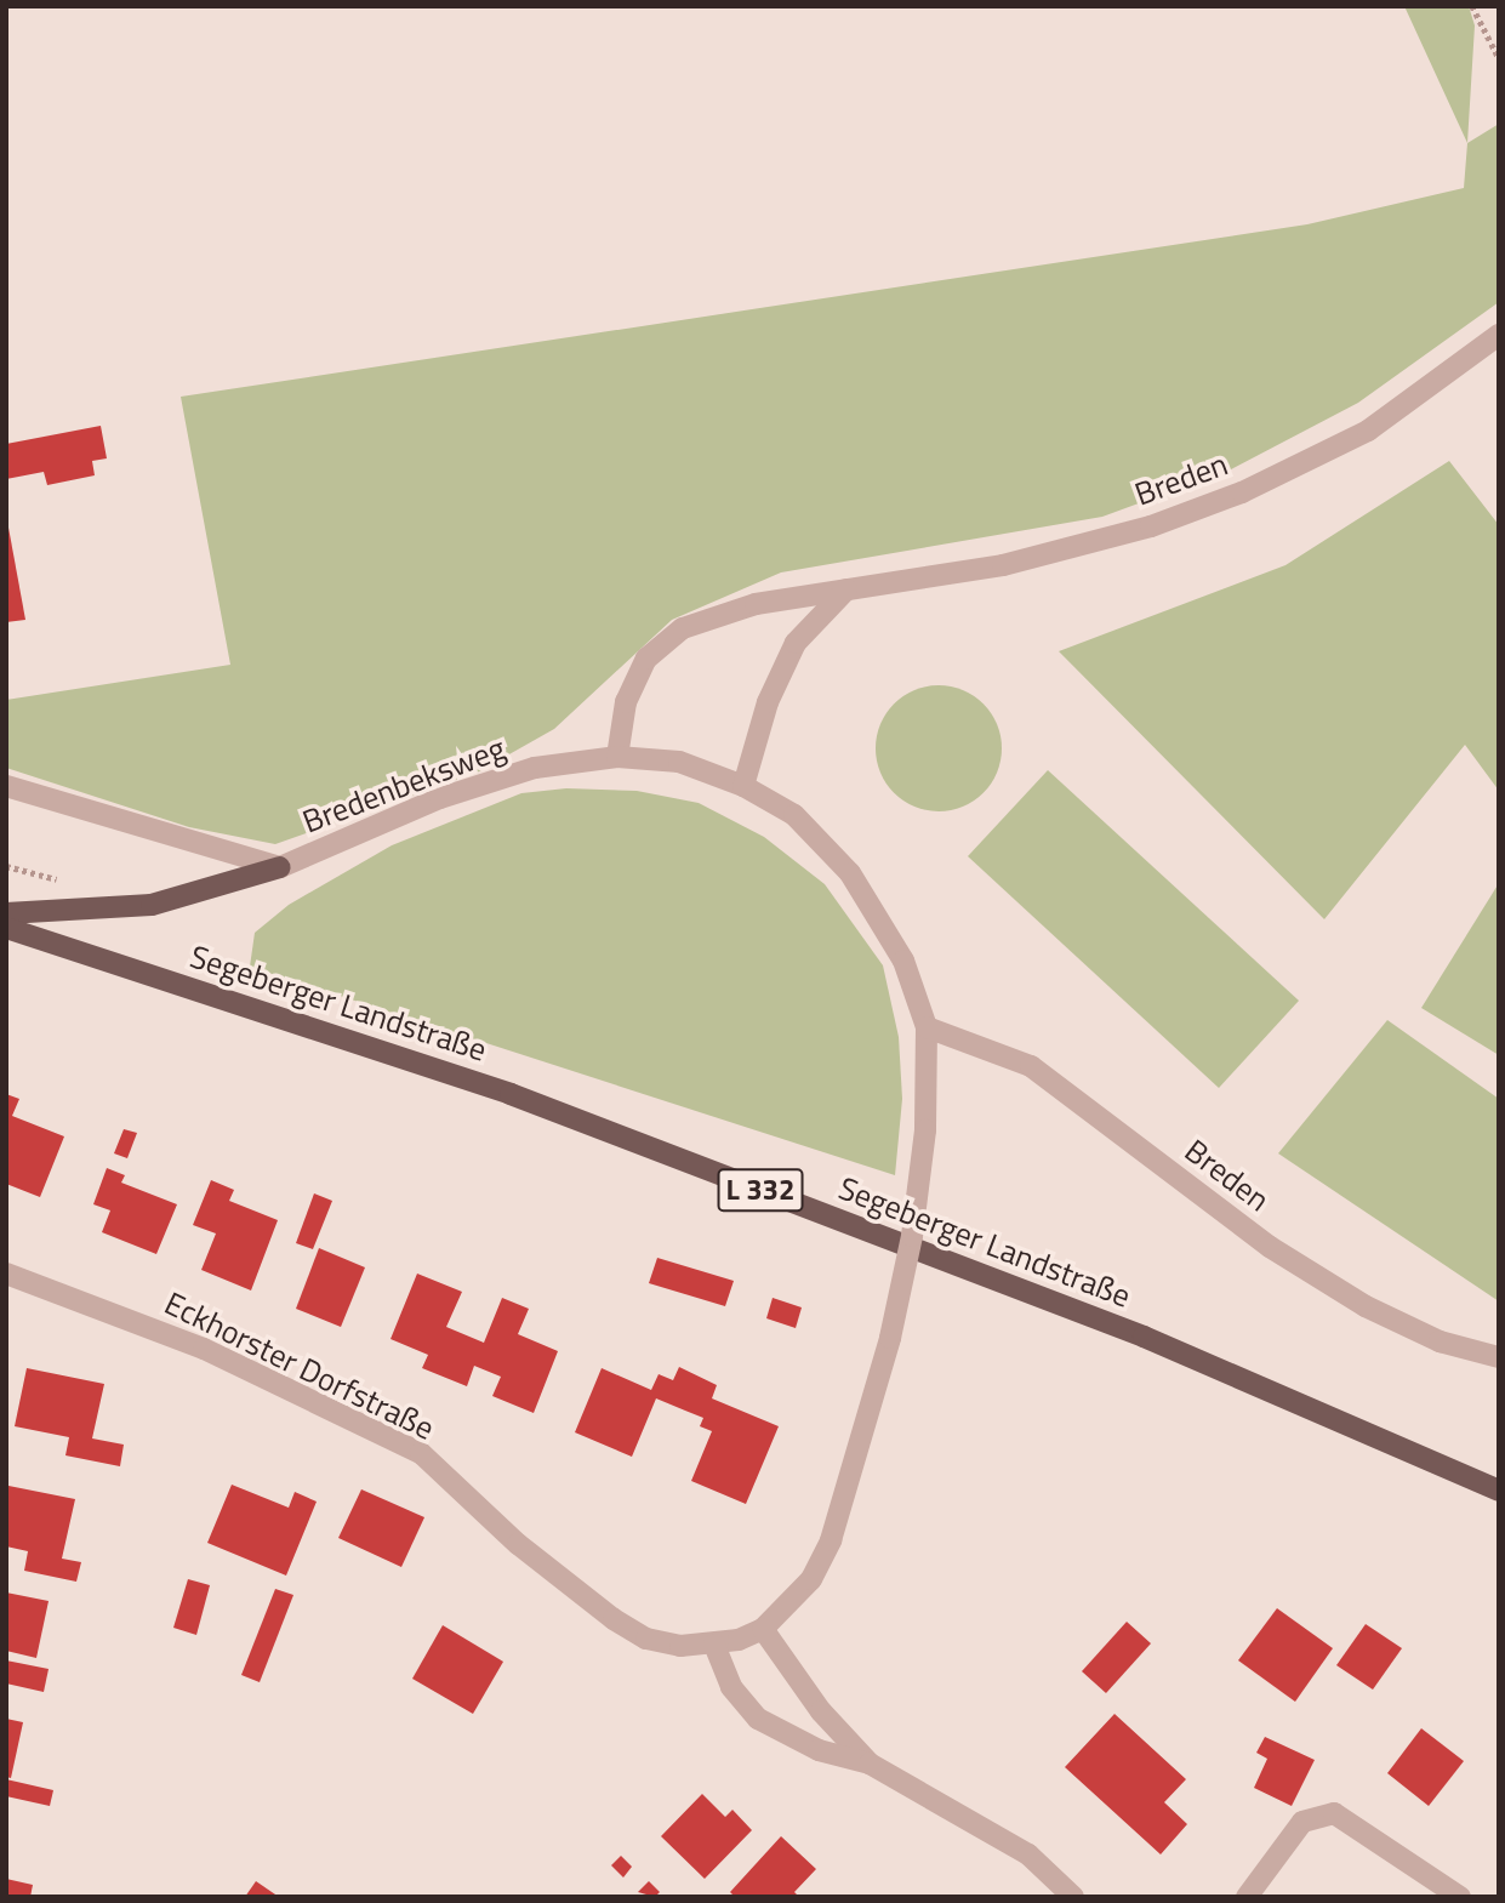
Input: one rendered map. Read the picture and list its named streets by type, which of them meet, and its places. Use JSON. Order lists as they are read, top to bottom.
{
  "streets": {
    "main road": ["Segeberger Landstraße", "L 332"],
    "street": ["Breden", "Bredenbeksweg", "Eckhorster Dorfstraße"]
  },
  "crossings": [
    ["Breden", "Bredenbeksweg"],
    ["Bredenbeksweg", "Eckhorster Dorfstraße"]
  ]
}
